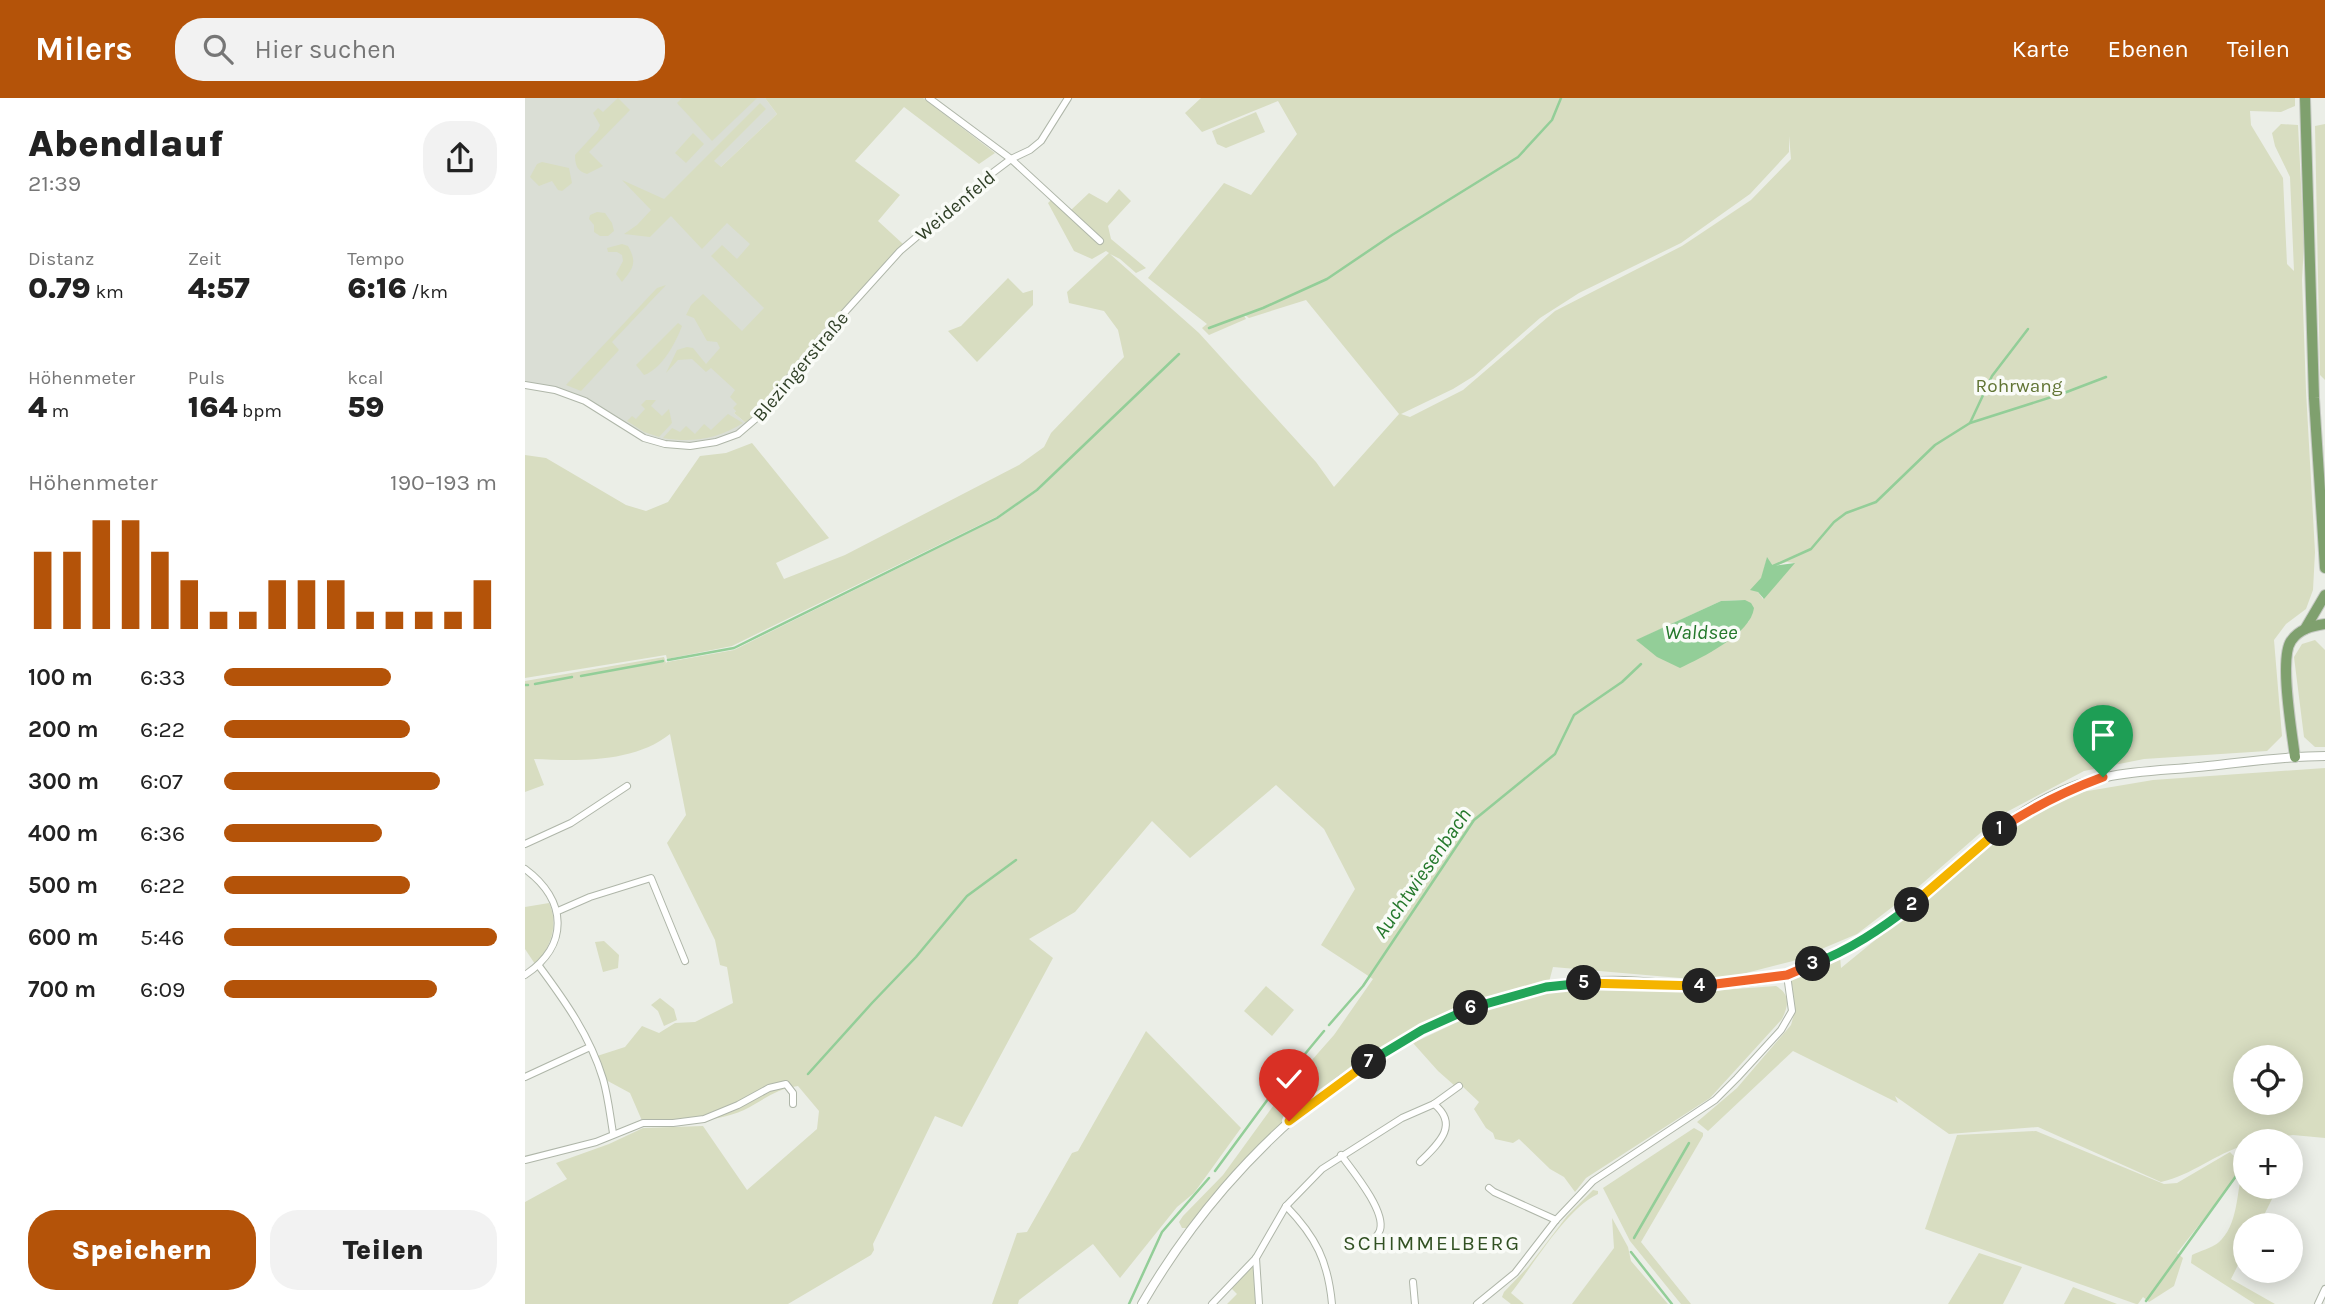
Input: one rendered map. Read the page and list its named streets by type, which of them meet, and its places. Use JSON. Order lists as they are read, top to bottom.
{
  "streets": {
    "street": ["Weidenfeld", "Blezingerstraße"]
  },
  "crossings": [
    ["Weidenfeld", "Blezingerstraße"]
  ],
  "districts": ["SCHIMMELBERG"],
  "water": ["Waldsee", "Auchtwiesenbach"],
  "parks": ["Rohrwang"],
  "page": {
    "header": "Milers",
    "search": "Hier suchen",
    "nav": ["Karte", "Ebenen", "Teilen"],
    "heading": ["Abendlauf", "21:39"],
    "stats": [
      ["Distanz", "0.79 km"],
      ["Zeit", "4:57"],
      ["Tempo", "6:16 /km"],
      ["Höhenmeter", "4 m"],
      ["Puls", "164 bpm"],
      ["kcal", "59"]
    ],
    "chart": ["Höhenmeter", "190–193 m"],
    "list": [
      {
        "name": "100 m",
        "note": "6:33"
      },
      {
        "name": "200 m",
        "note": "6:22"
      },
      {
        "name": "300 m",
        "note": "6:07"
      },
      {
        "name": "400 m",
        "note": "6:36"
      },
      {
        "name": "500 m",
        "note": "6:22"
      },
      {
        "name": "600 m",
        "note": "5:46"
      },
      {
        "name": "700 m",
        "note": "6:09"
      }
    ],
    "pins": [
      "1",
      "2",
      "3",
      "5",
      "4",
      "6",
      "7"
    ],
    "map_buttons": ["+", "−"],
    "buttons": ["Speichern", "Teilen"]
  }
}
